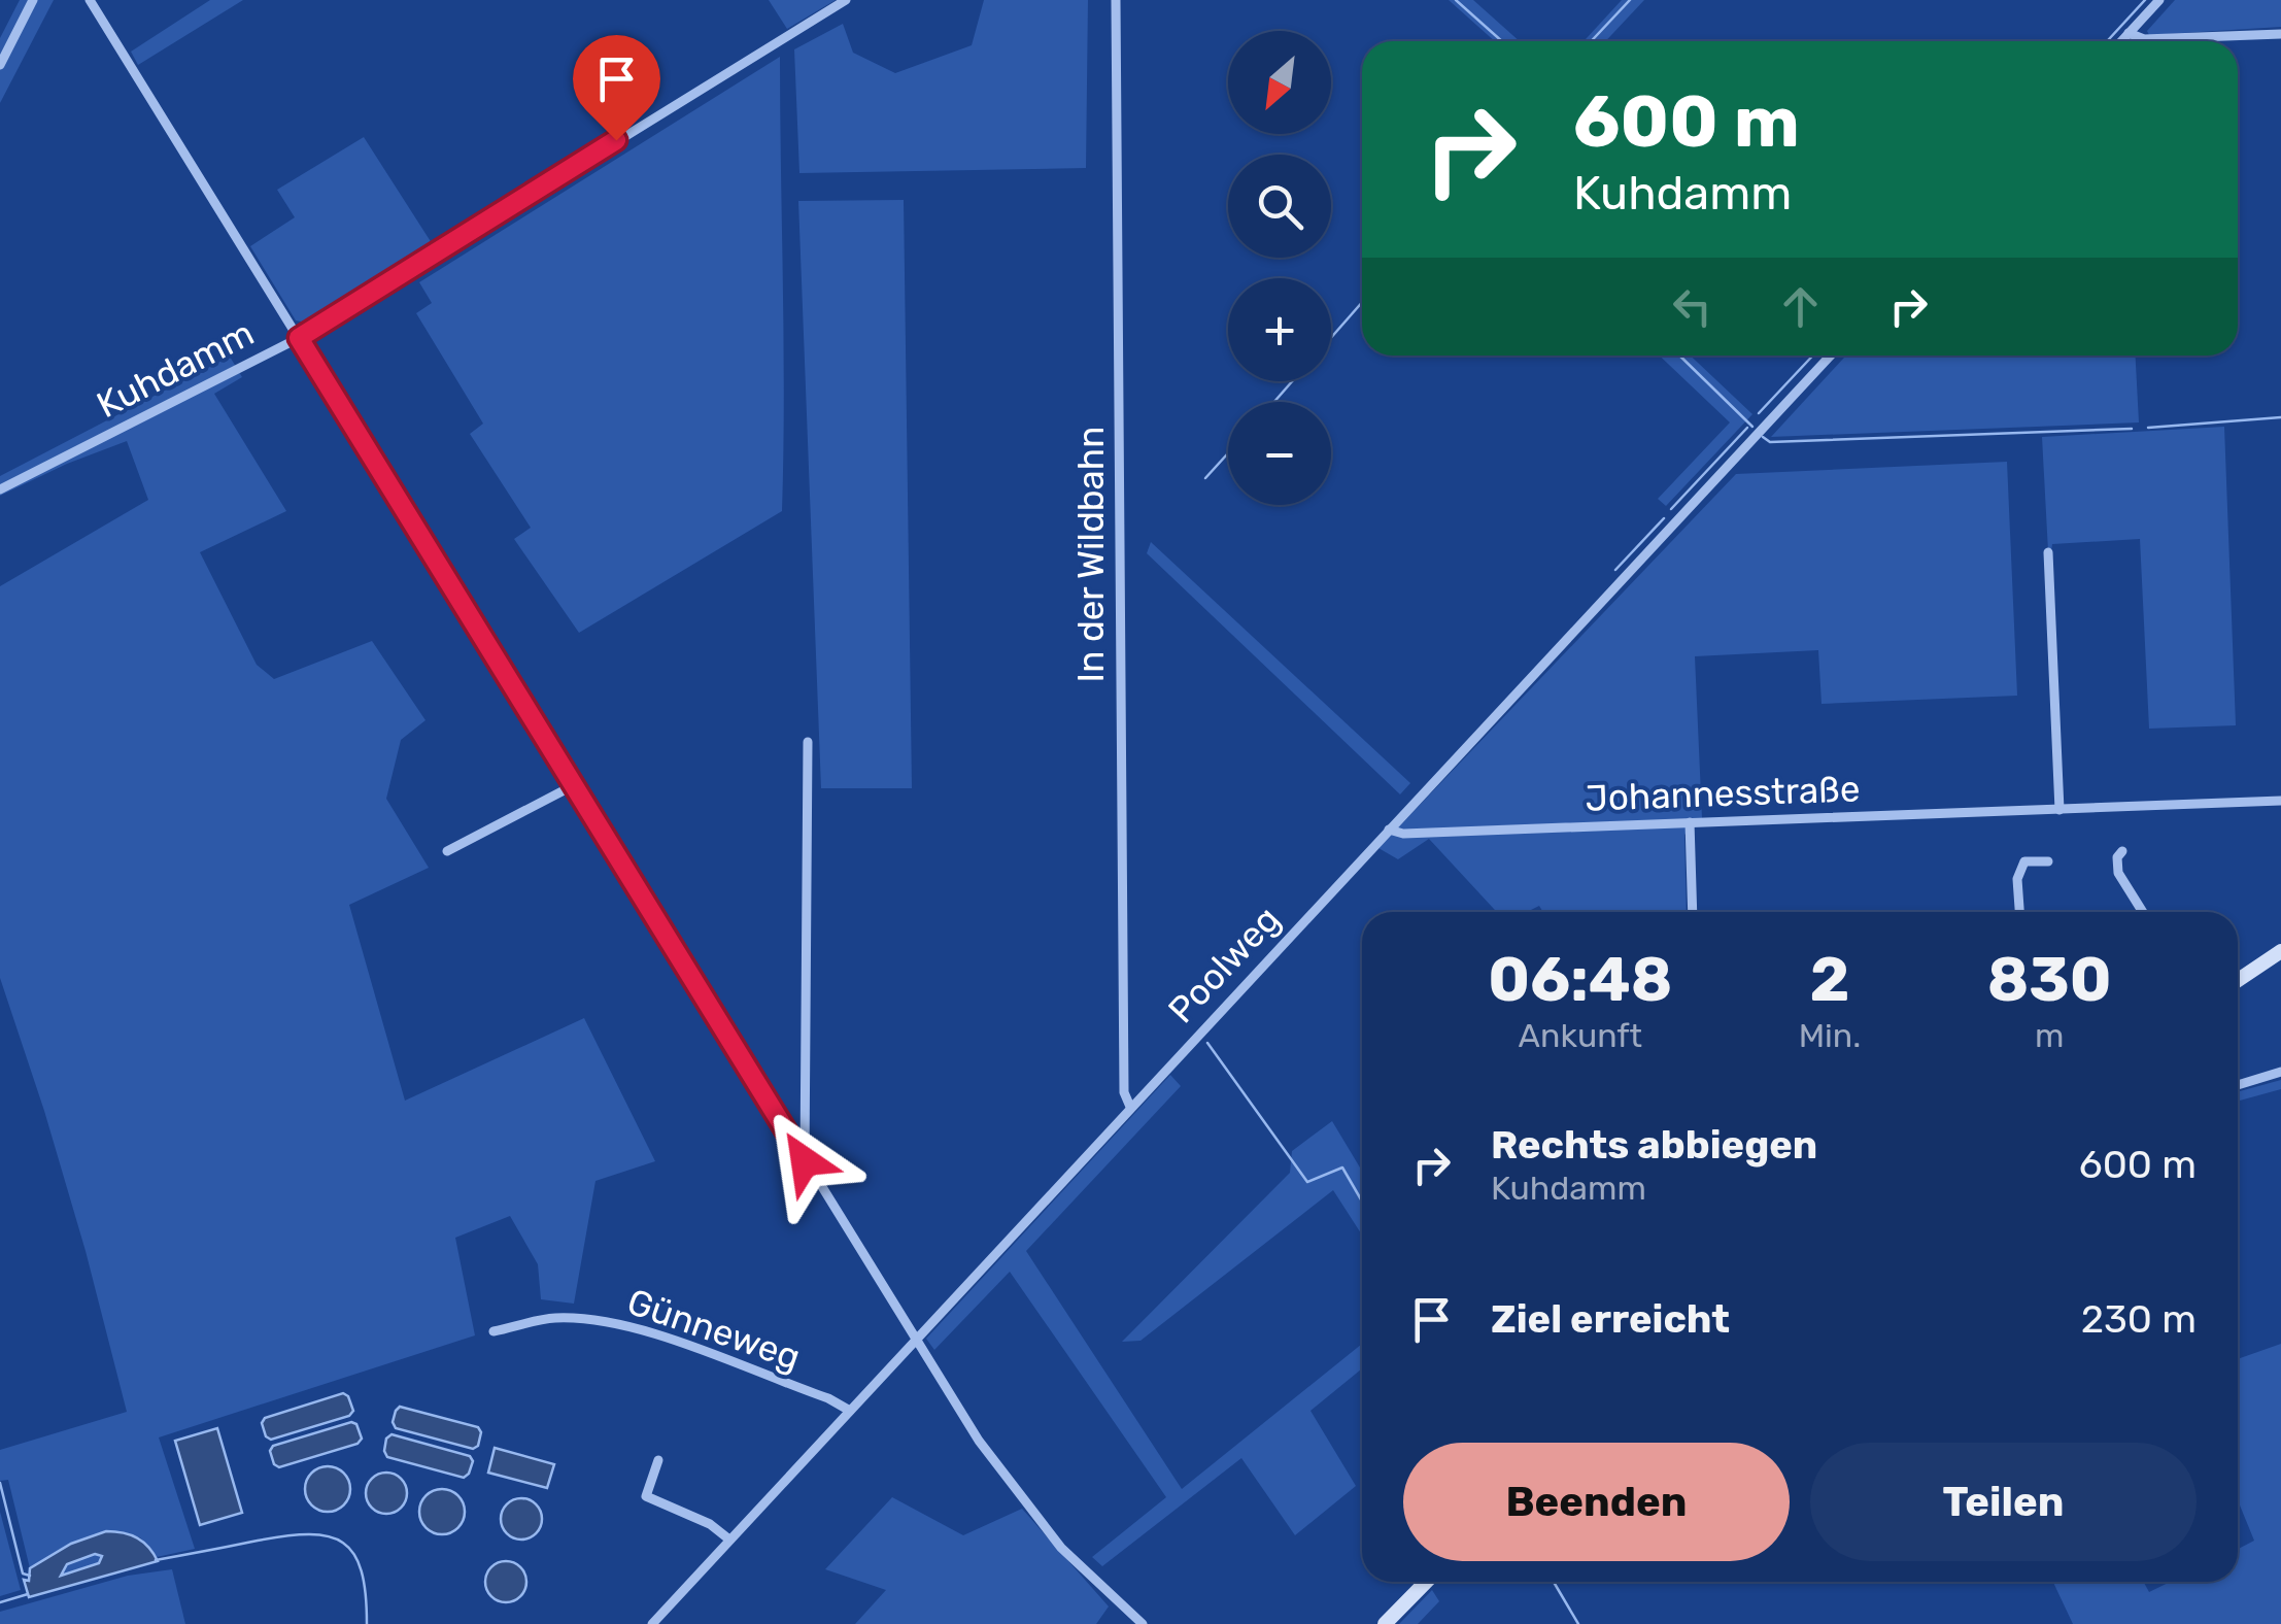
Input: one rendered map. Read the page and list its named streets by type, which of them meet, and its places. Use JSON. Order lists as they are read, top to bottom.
{
  "streets": {
    "street": [
      "Kuhdamm",
      "In der Wildbahn",
      "Johannesstraße",
      "Poolweg",
      "Günneweg"
    ]
  },
  "crossings": [
    ["In der Wildbahn", "Poolweg"],
    ["Johannesstraße", "Poolweg"],
    ["Poolweg", "Günneweg"]
  ],
  "north": "bottom left",
  "page": {
    "map_buttons": ["+", "−"],
    "turn": ["600 m", "Kuhdamm"],
    "eta": [
      "06:48",
      "Ankunft",
      "2",
      "Min.",
      "830",
      "m"
    ],
    "list": [
      {
        "name": "Rechts abbiegen",
        "note": "Kuhdamm",
        "value": "600 m"
      },
      {
        "name": "Ziel erreicht",
        "value": "230 m"
      }
    ],
    "buttons": ["Beenden", "Teilen"]
  }
}
